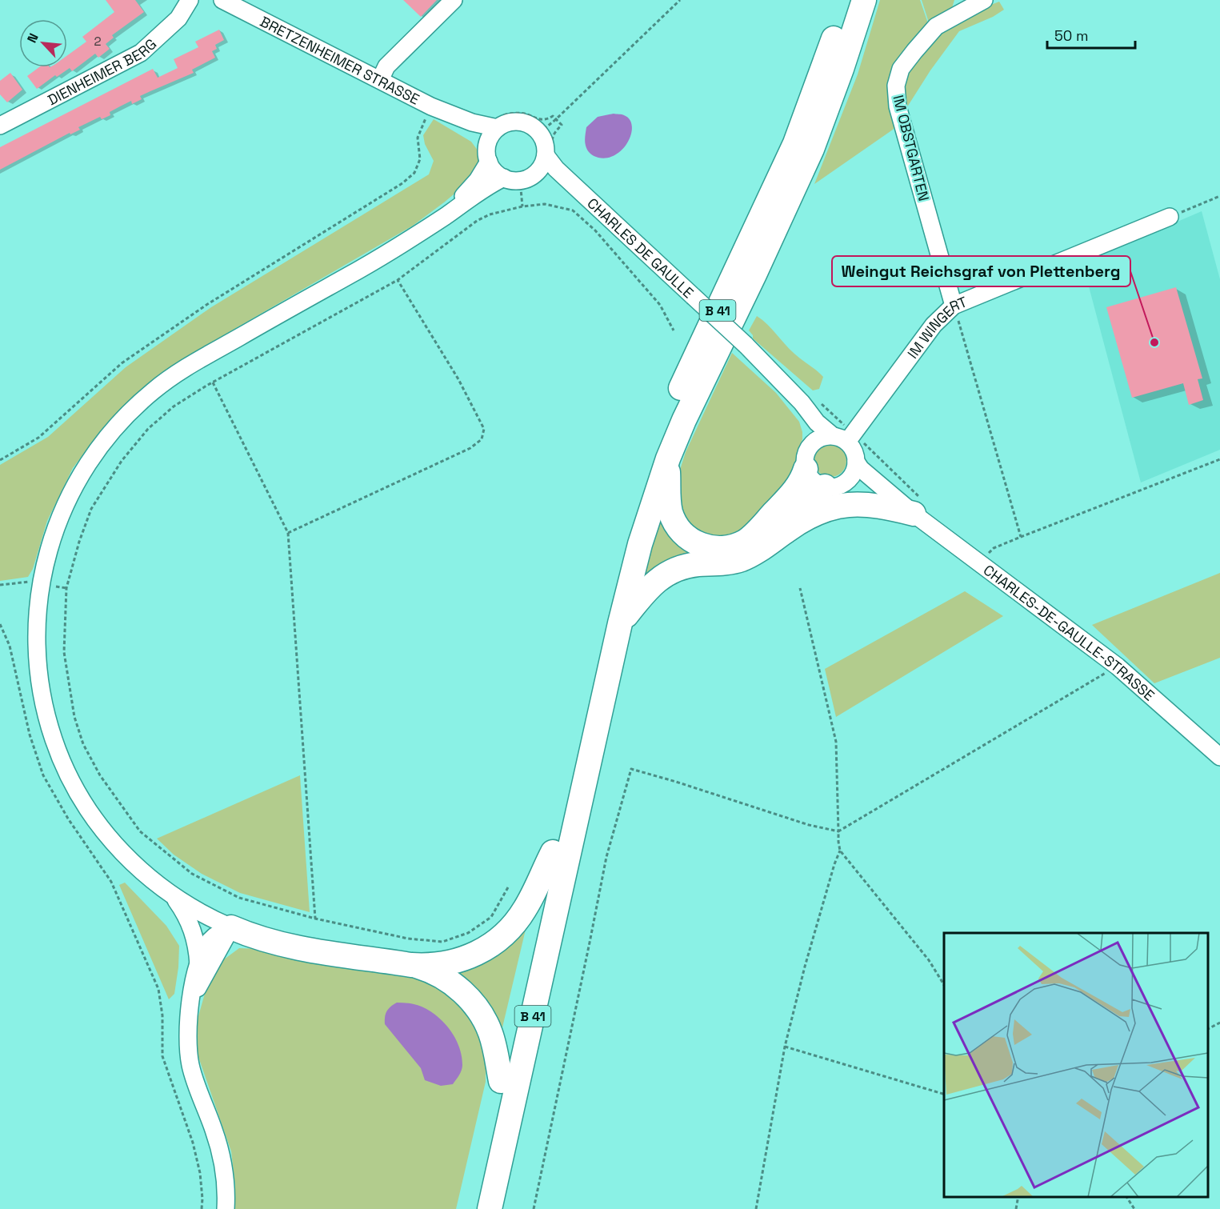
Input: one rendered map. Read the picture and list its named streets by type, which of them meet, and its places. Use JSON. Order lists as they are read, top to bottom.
{
  "streets": {
    "highway": ["B 41"],
    "street": [
      "BRETZENHEIMER STRASSE",
      "DIENHEIMER BERG",
      "IM OBSTGARTEN",
      "CHARLES DE GAULLE",
      "IM WINGERT",
      "CHARLES-DE-GAULLE-STRASSE"
    ]
  },
  "crossings": [
    ["BRETZENHEIMER STRASSE", "CHARLES DE GAULLE"],
    ["BRETZENHEIMER STRASSE", "B 41"],
    ["IM OBSTGARTEN", "IM WINGERT"],
    ["CHARLES DE GAULLE", "B 41"],
    ["CHARLES DE GAULLE", "IM WINGERT"],
    ["CHARLES DE GAULLE", "CHARLES-DE-GAULLE-STRASSE"],
    ["B 41", "IM WINGERT"],
    ["B 41", "CHARLES-DE-GAULLE-STRASSE"],
    ["IM WINGERT", "CHARLES-DE-GAULLE-STRASSE"]
  ],
  "places": ["Weingut Reichsgraf von Plettenberg"],
  "house_numbers": ["2"],
  "scale_bar": "50 m",
  "north": "top left"
}
